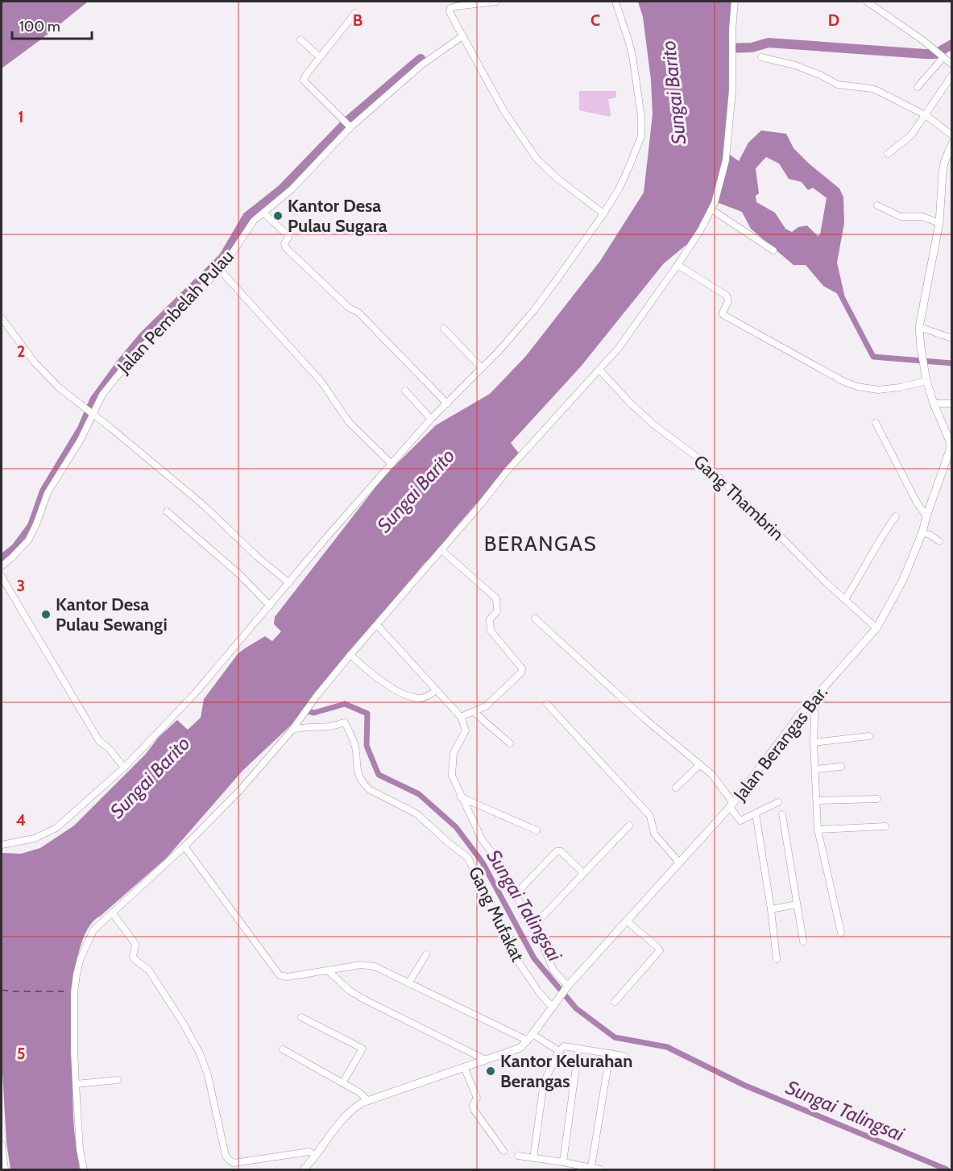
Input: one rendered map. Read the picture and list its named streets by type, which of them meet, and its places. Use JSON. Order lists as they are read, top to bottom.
{
  "streets": {
    "main road": ["Jalan Berangas Bar."],
    "street": ["Jalan Pembelah Pulau", "Gang Thambrin", "Gang Mufakat"]
  },
  "crossings": [
    ["Gang Thambrin", "Jalan Berangas Bar."],
    ["Jalan Berangas Bar.", "Gang Mufakat"]
  ],
  "districts": ["BERANGAS"],
  "water": ["Sungai Barito", "Sungai Talingsai"],
  "places": ["Kantor Desa Pulau Sugara", "Kantor Desa Pulau Sewangi", "Kantor Kelurahan Berangas"],
  "scale_bar": "100 m",
  "grid": {
    "columns": ["B", "C", "D"],
    "rows": [
      "1",
      "2",
      "3",
      "4",
      "5"
    ]
  }
}
